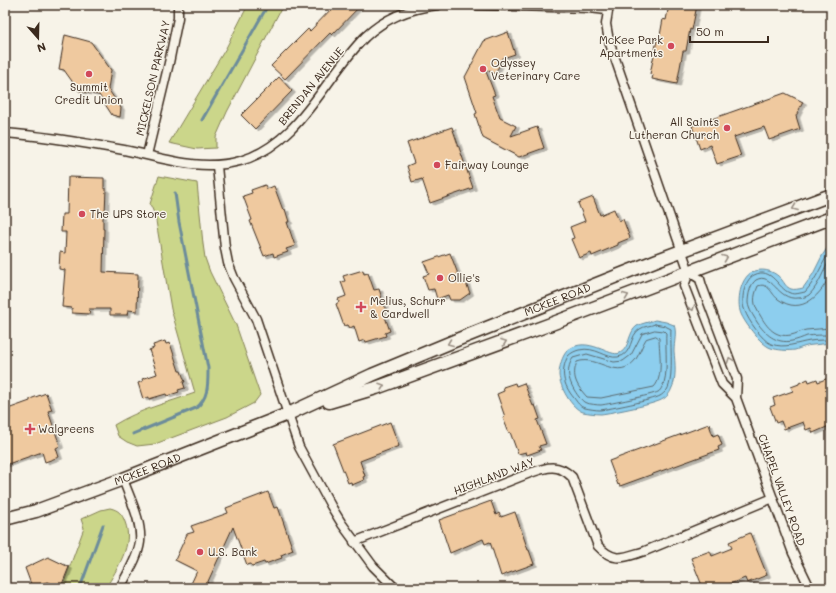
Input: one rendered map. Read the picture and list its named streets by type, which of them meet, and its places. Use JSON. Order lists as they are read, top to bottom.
{
  "streets": {
    "main road": ["MCKEE ROAD"],
    "street": [
      "MICKELSON PARKWAY",
      "BRENDAN AVENUE",
      "HIGHLAND WAY",
      "CHAPEL VALLEY ROAD"
    ]
  },
  "crossings": [
    ["MICKELSON PARKWAY", "BRENDAN AVENUE"],
    ["MCKEE ROAD", "CHAPEL VALLEY ROAD"],
    ["HIGHLAND WAY", "CHAPEL VALLEY ROAD"]
  ],
  "places": {
    "other": [
      "McKee Park Apartments",
      "Odyssey Veterinary Care",
      "Summit Credit Union",
      "All Saints Lutheran Church",
      "Fairway Lounge",
      "The UPS Store",
      "Ollie's",
      "U.S. Bank"
    ],
    "health": ["Melius, Schurr & Cardwell", "Walgreens"]
  },
  "scale_bar": "50 m",
  "north": "bottom"
}
